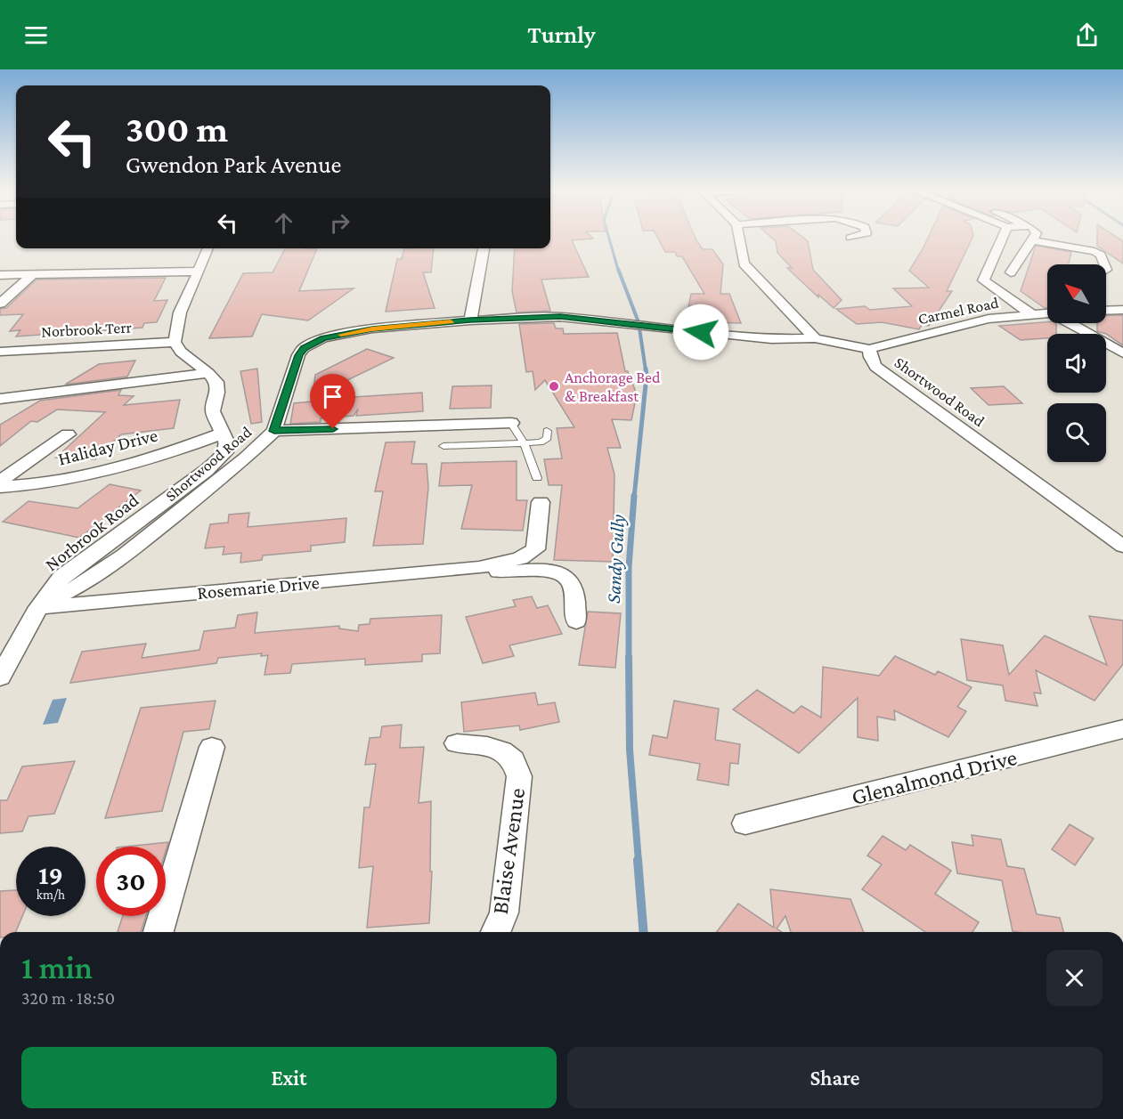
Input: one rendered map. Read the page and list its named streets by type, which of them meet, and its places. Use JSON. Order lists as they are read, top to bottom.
{
  "streets": {
    "street": [
      "Carmel Road",
      "Norbrook Terr",
      "Shortwood Road",
      "Haliday Drive",
      "Norbrook Road",
      "Rosemarie Drive",
      "Glenalmond Drive",
      "Blaise Avenue"
    ]
  },
  "crossings": [
    ["Carmel Road", "Shortwood Road"],
    ["Shortwood Road", "Norbrook Road"],
    ["Shortwood Road", "Rosemarie Drive"],
    ["Haliday Drive", "Norbrook Road"],
    ["Norbrook Road", "Rosemarie Drive"]
  ],
  "water": ["Sandy Gully"],
  "places": ["Anchorage Bed & Breakfast"],
  "north": "top left",
  "page": {
    "header": "Turnly",
    "turn": ["300 m", "Gwendon Park Avenue"],
    "speed": "19 km/h",
    "limit": "30",
    "heading": ["1 min", "320 m · 18:50"],
    "buttons": ["Exit", "Share"]
  }
}
